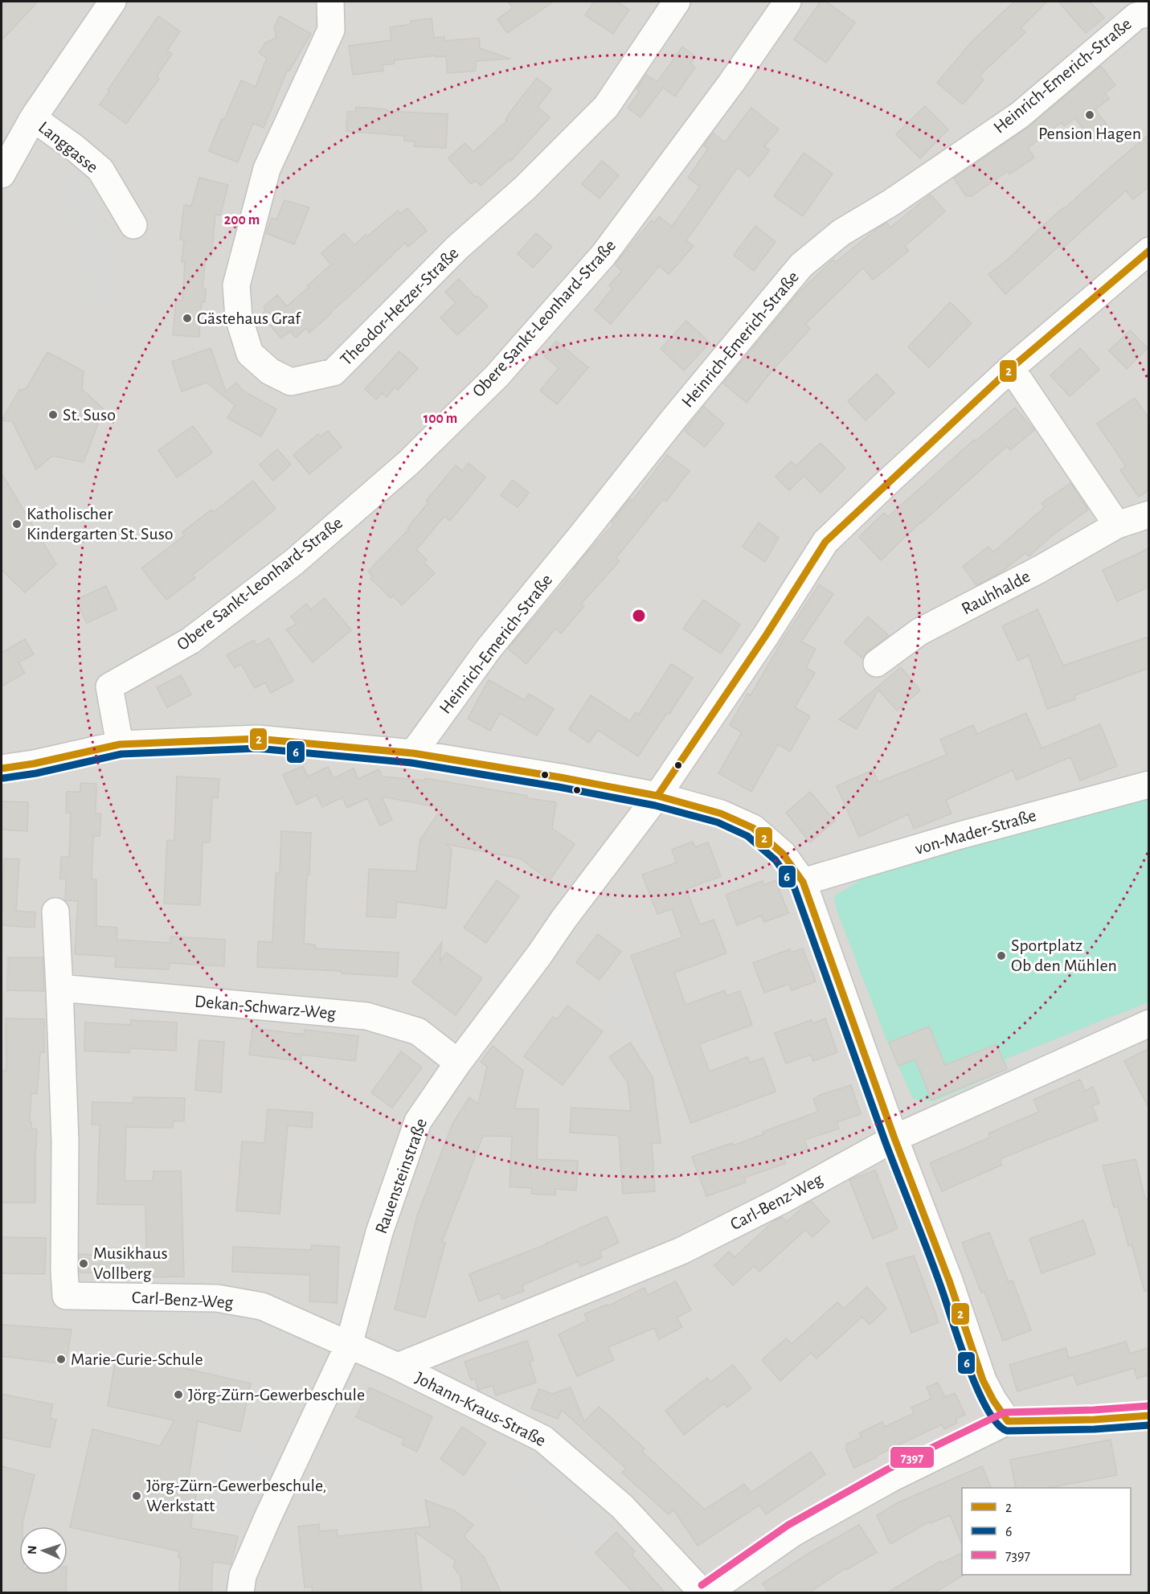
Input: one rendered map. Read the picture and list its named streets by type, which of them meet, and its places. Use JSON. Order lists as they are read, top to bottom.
{
  "streets": {
    "street": [
      "Heinrich-Emerich-Straße",
      "Langgasse",
      "Theodor-Hetzer-Straße",
      "Obere Sankt-Leonhard-Straße",
      "Rauhhalde",
      "von-Mader-Straße",
      "Dekan-Schwarz-Weg",
      "Rauensteinstraße",
      "Carl-Benz-Weg",
      "Johann-Kraus-Straße"
    ]
  },
  "crossings": [
    ["Dekan-Schwarz-Weg", "Rauensteinstraße"],
    ["Dekan-Schwarz-Weg", "Carl-Benz-Weg"],
    ["Rauensteinstraße", "Carl-Benz-Weg"],
    ["Rauensteinstraße", "Johann-Kraus-Straße"],
    ["Carl-Benz-Weg", "Johann-Kraus-Straße"]
  ],
  "places": [
    "Pension Hagen",
    "Gästehaus Graf",
    "St. Suso",
    "Katholischer Kindergarten St. Suso",
    "Sportplatz Ob den Mühlen",
    "Musikhaus Vollberg",
    "Marie-Curie-Schule",
    "Jörg-Zürn-Gewerbeschule",
    "Jörg-Zürn-Gewerbeschule, Werkstatt"
  ],
  "lines": ["transit line 2", "transit line 6", "transit line 7397"],
  "legend": ["2", "6", "7397"],
  "north": "left",
  "rings": ["200 m", "100 m"]
}
